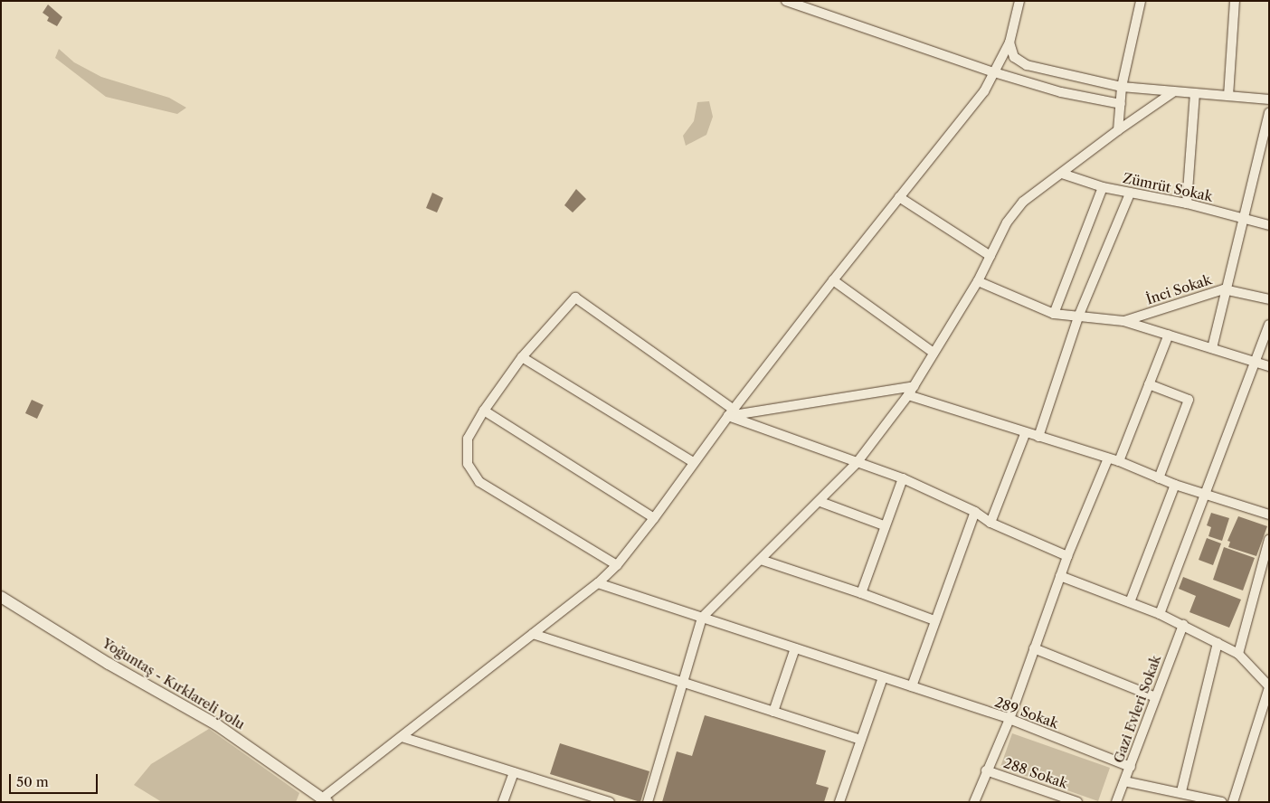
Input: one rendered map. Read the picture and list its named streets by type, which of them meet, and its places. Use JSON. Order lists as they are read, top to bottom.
{
  "streets": {
    "street": [
      "Zümrüt Sokak",
      "İnci Sokak",
      "Yoğuntaş - Kırklareli yolu",
      "Gazi Evleri Sokak",
      "289 Sokak",
      "288 Sokak"
    ]
  },
  "crossings": [
    ["Gazi Evleri Sokak", "289 Sokak"]
  ],
  "scale_bar": "50 m"
}
